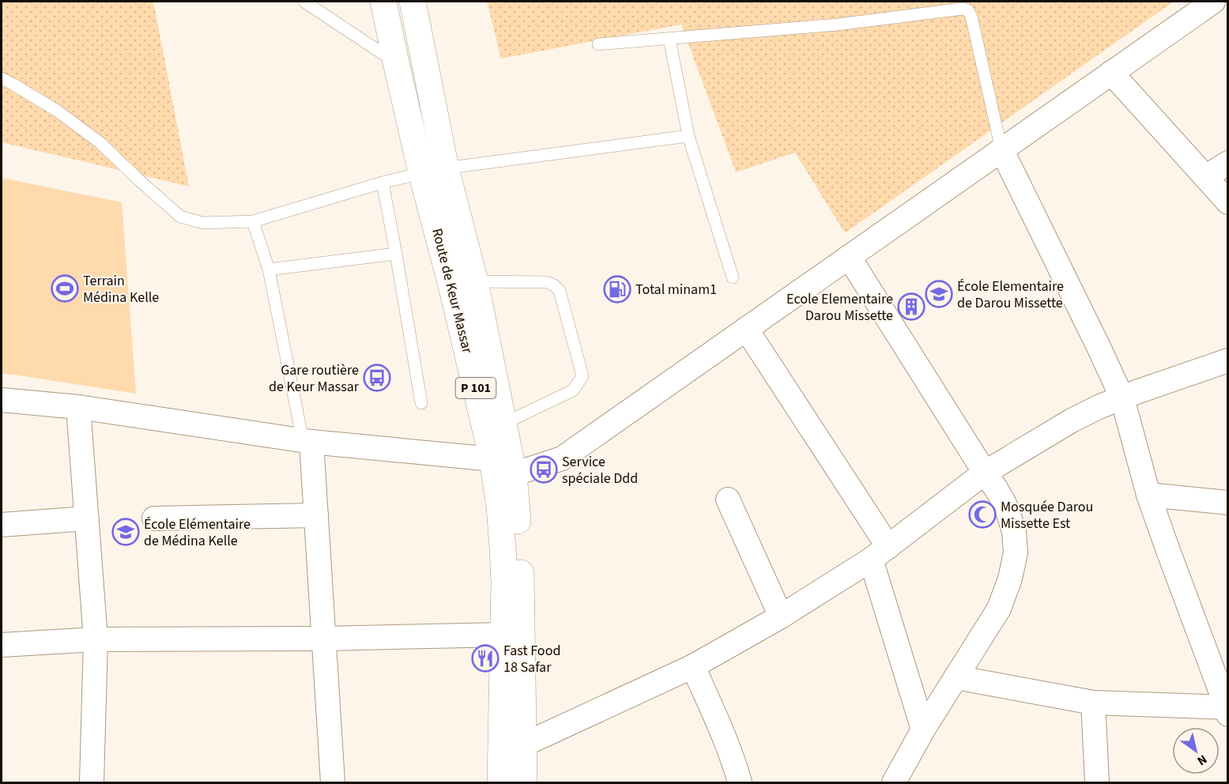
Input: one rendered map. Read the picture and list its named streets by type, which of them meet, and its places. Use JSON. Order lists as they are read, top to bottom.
{
  "streets": {
    "main road": ["Route de Keur Massar", "P 101"]
  },
  "places": {
    "sports": ["Terrain Médina Kelle"],
    "fuel station": ["Total minam1"],
    "school or university": ["École Elementaire de Darou Missette", "École Elémentaire de Médina Kelle"],
    "building": ["Ecole Elementaire Darou Missette"],
    "bus stop": ["Gare routière de Keur Massar", "Service spéciale Ddd"],
    "mosque": ["Mosquée Darou Missette Est"],
    "restaurant": ["Fast Food 18 Safar"]
  },
  "north": "bottom right"
}
